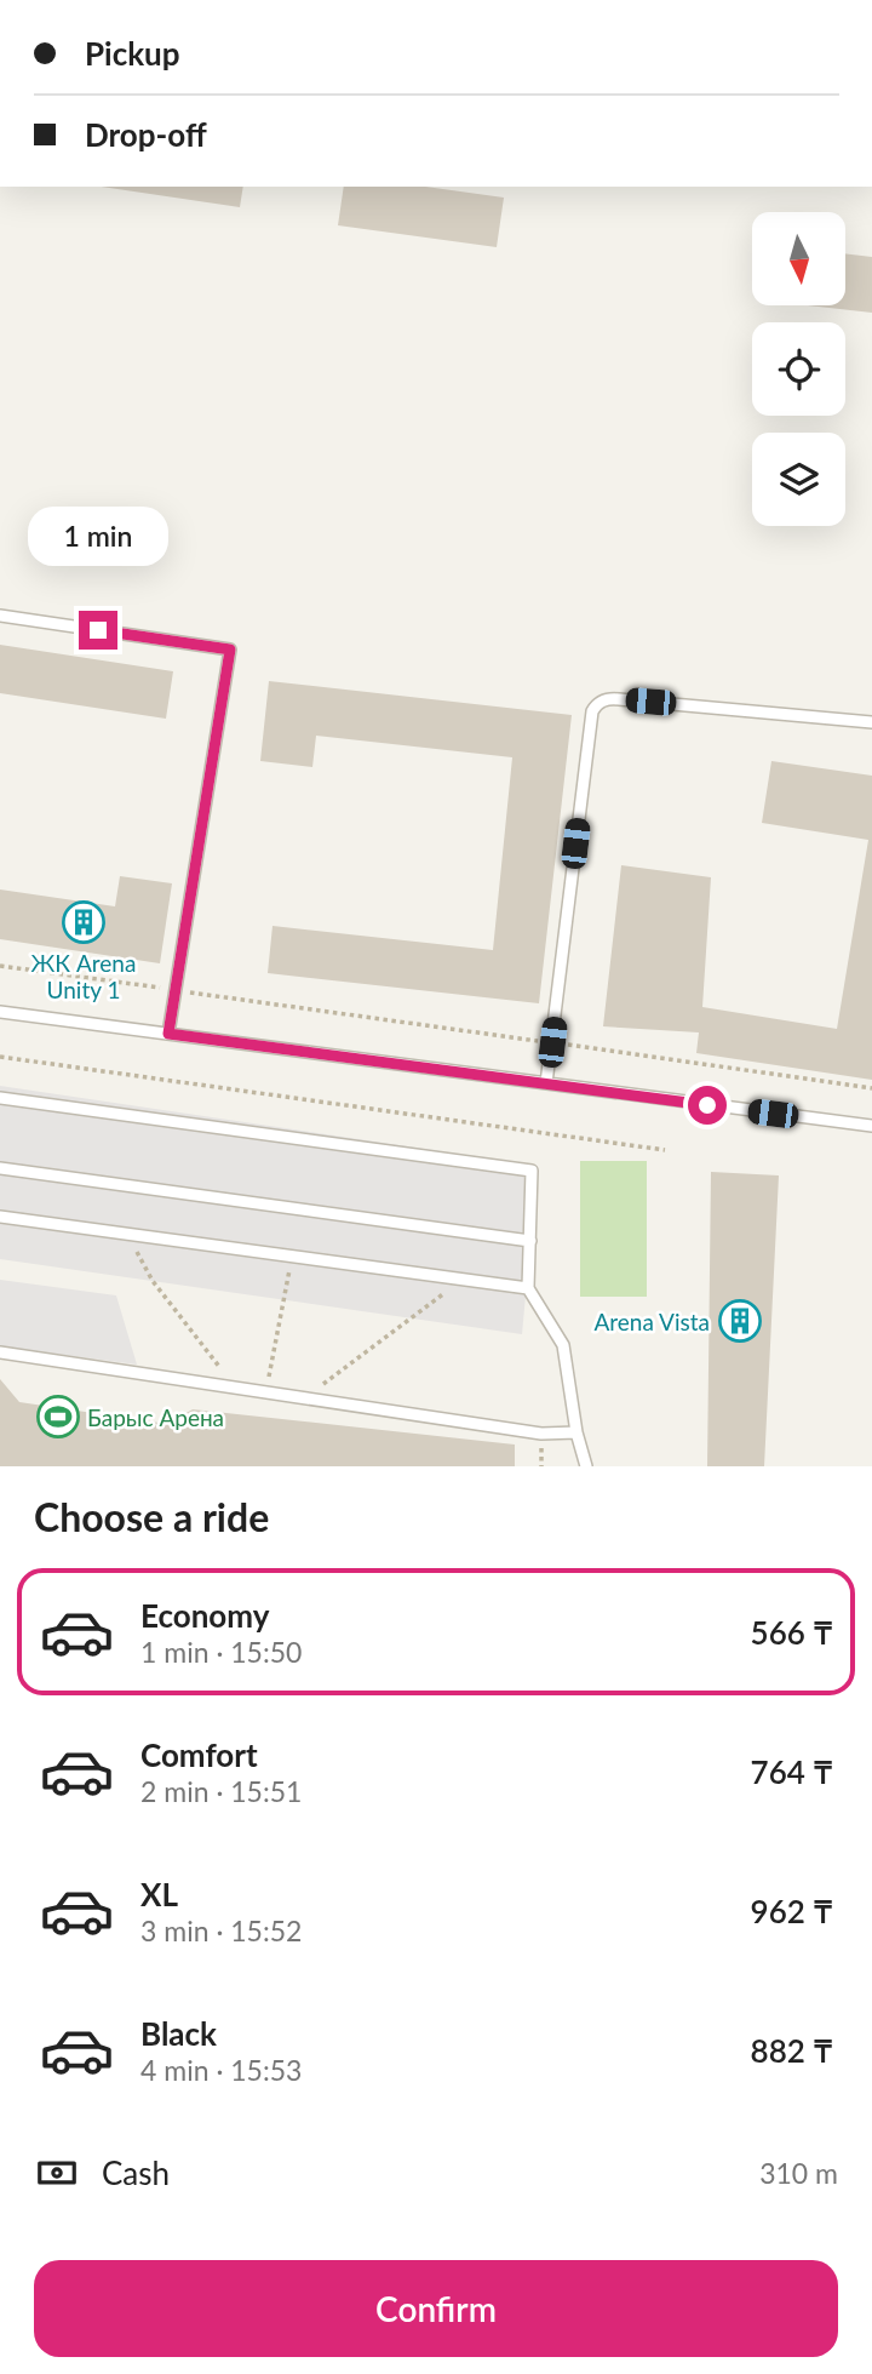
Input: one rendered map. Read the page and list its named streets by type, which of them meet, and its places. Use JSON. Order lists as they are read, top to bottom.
{
  "places": {
    "building": ["ЖК Arena Unity 1", "Arena Vista"],
    "sports": ["Барыс Арена"]
  },
  "north": "bottom",
  "page": {
    "banner": ["Pickup", "Drop-off"],
    "bubble": "1 min",
    "heading": "Choose a ride",
    "list": [
      {
        "name": "Economy",
        "note": "1 min · 15:50",
        "value": "566 ₸"
      },
      {
        "name": "Comfort",
        "note": "2 min · 15:51",
        "value": "764 ₸"
      },
      {
        "name": "XL",
        "note": "3 min · 15:52",
        "value": "962 ₸"
      },
      {
        "name": "Black",
        "note": "4 min · 15:53",
        "value": "882 ₸"
      }
    ],
    "pay": ["Cash", "310 m"],
    "buttons": "Confirm"
  }
}
